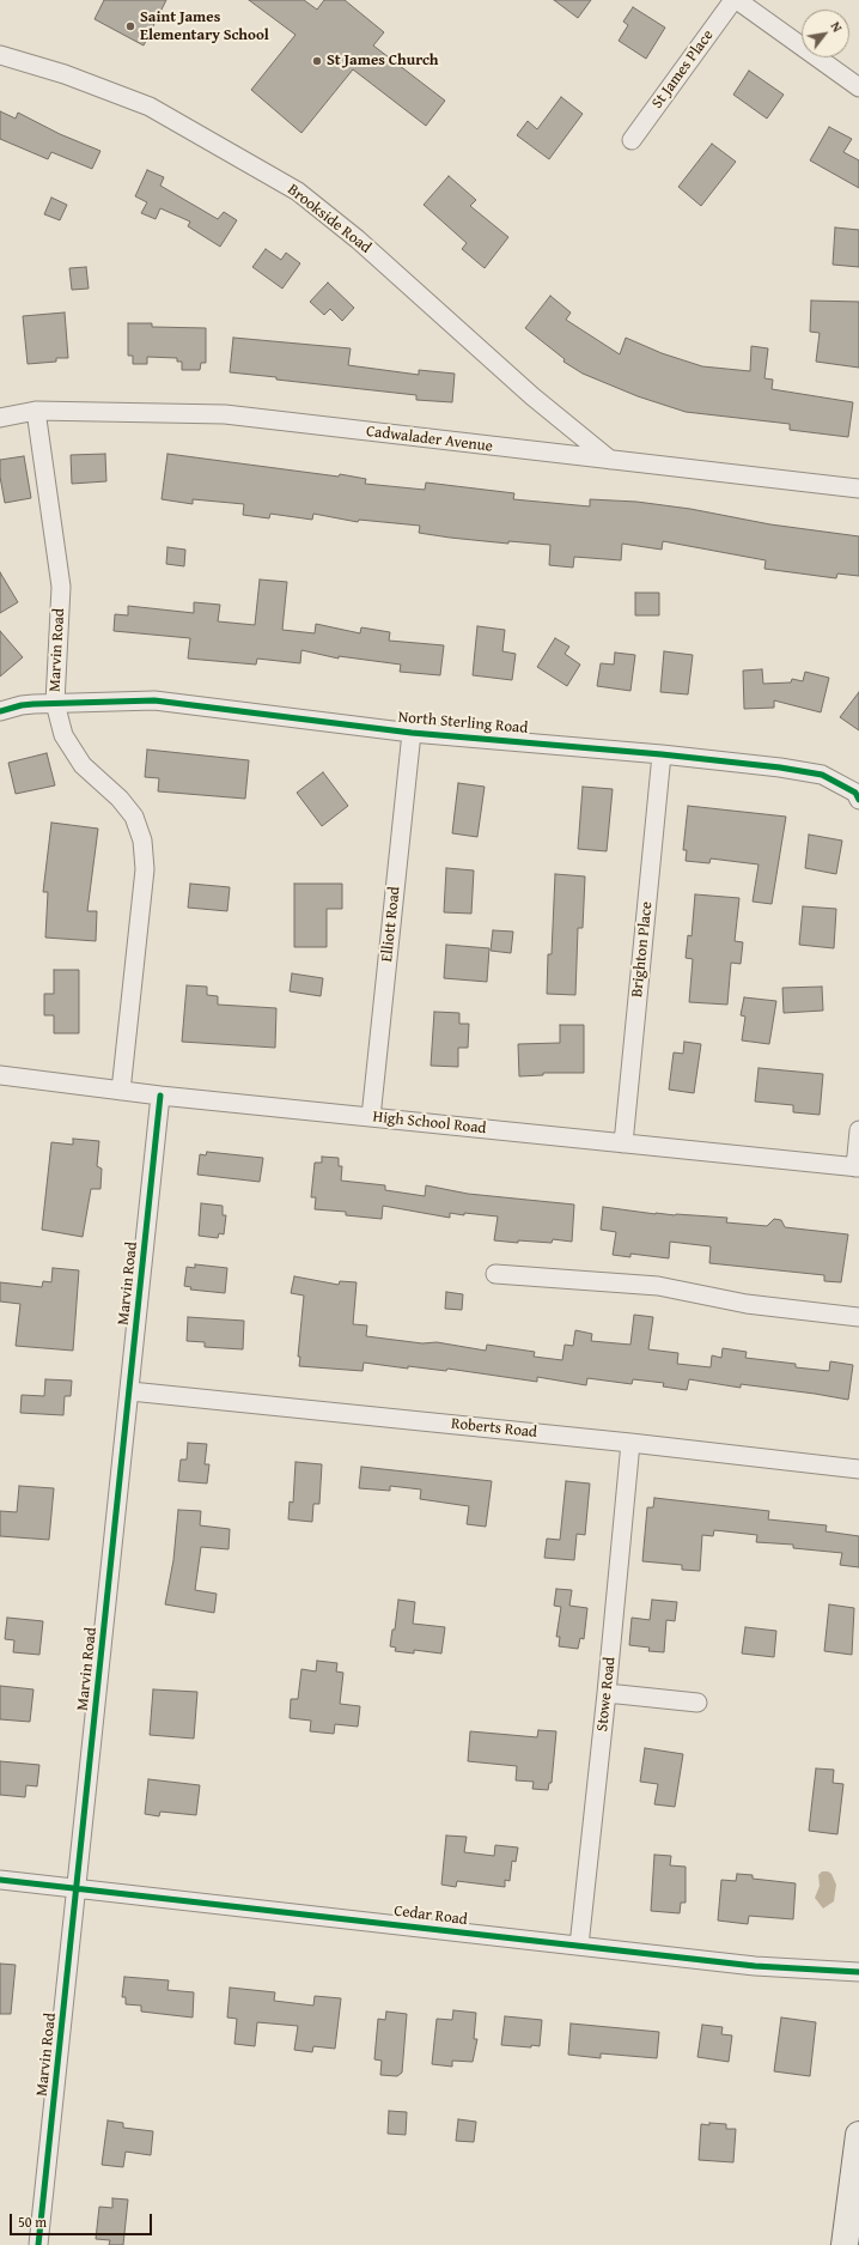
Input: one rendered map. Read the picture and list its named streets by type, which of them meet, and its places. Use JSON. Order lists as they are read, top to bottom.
{
  "streets": {
    "street": [
      "St James Place",
      "Brookside Road",
      "Cadwalader Avenue",
      "Marvin Road",
      "North Sterling Road",
      "Elliott Road",
      "Brighton Place",
      "High School Road",
      "Roberts Road",
      "Stowe Road",
      "Cedar Road"
    ]
  },
  "crossings": [
    ["Brookside Road", "Cadwalader Avenue"],
    ["Cadwalader Avenue", "Marvin Road"],
    ["Marvin Road", "North Sterling Road"],
    ["Marvin Road", "High School Road"],
    ["Marvin Road", "Roberts Road"],
    ["Marvin Road", "Cedar Road"],
    ["North Sterling Road", "Elliott Road"],
    ["North Sterling Road", "Brighton Place"],
    ["Elliott Road", "High School Road"],
    ["Brighton Place", "High School Road"],
    ["Roberts Road", "Stowe Road"],
    ["Stowe Road", "Cedar Road"]
  ],
  "places": ["Saint James Elementary School", "St James Church"],
  "scale_bar": "50 m",
  "north": "top right"
}
